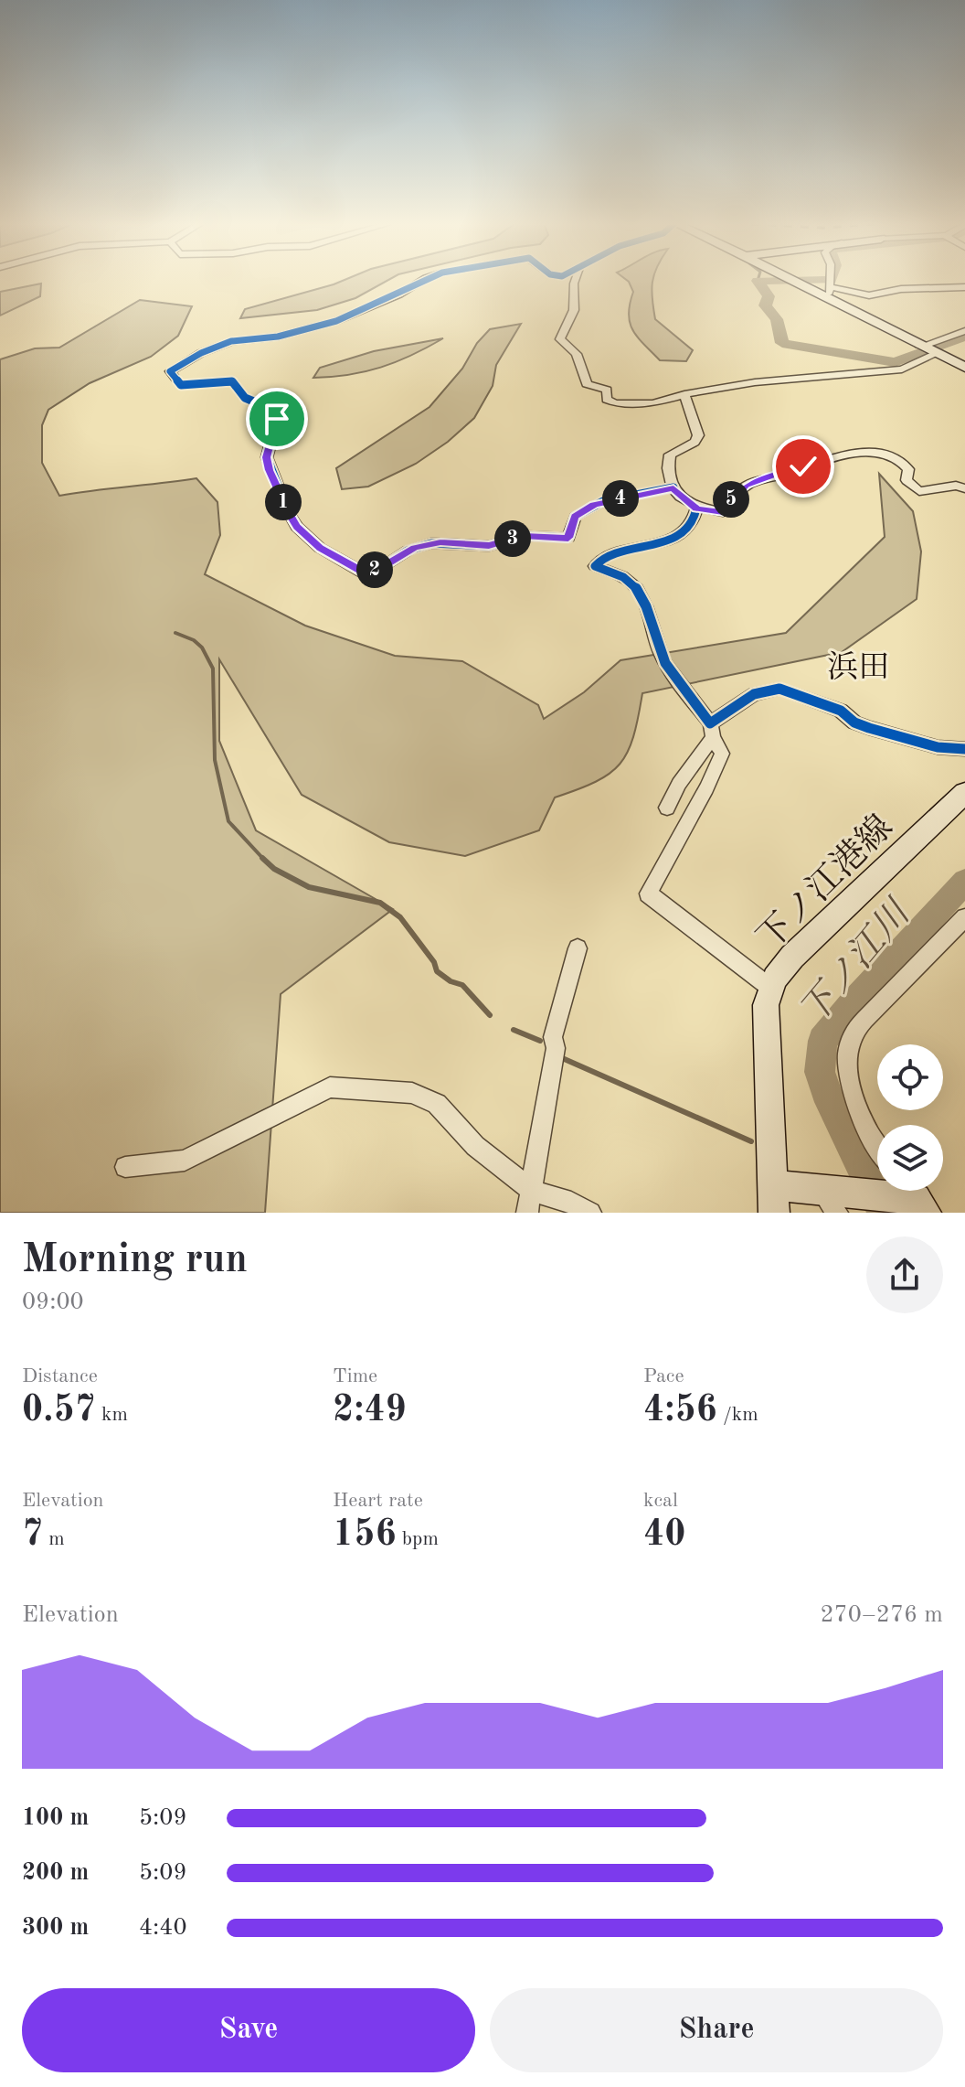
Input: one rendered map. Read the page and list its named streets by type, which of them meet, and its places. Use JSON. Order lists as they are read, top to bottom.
{
  "streets": {
    "main road": ["下ノ江港線"]
  },
  "districts": ["浜田"],
  "water": ["下ノ江川"],
  "page": {
    "pins": [
      "4",
      "5",
      "1",
      "3",
      "2"
    ],
    "heading": ["Morning run", "09:00"],
    "stats": [
      ["Distance", "0.57 km"],
      ["Time", "2:49"],
      ["Pace", "4:56 /km"],
      ["Elevation", "7 m"],
      ["Heart rate", "156 bpm"],
      ["kcal", "40"]
    ],
    "chart": ["Elevation", "270–276 m"],
    "list": [
      {
        "name": "100 m",
        "note": "5:09"
      },
      {
        "name": "200 m",
        "note": "5:09"
      },
      {
        "name": "300 m",
        "note": "4:40"
      }
    ],
    "buttons": ["Save", "Share"]
  }
}
